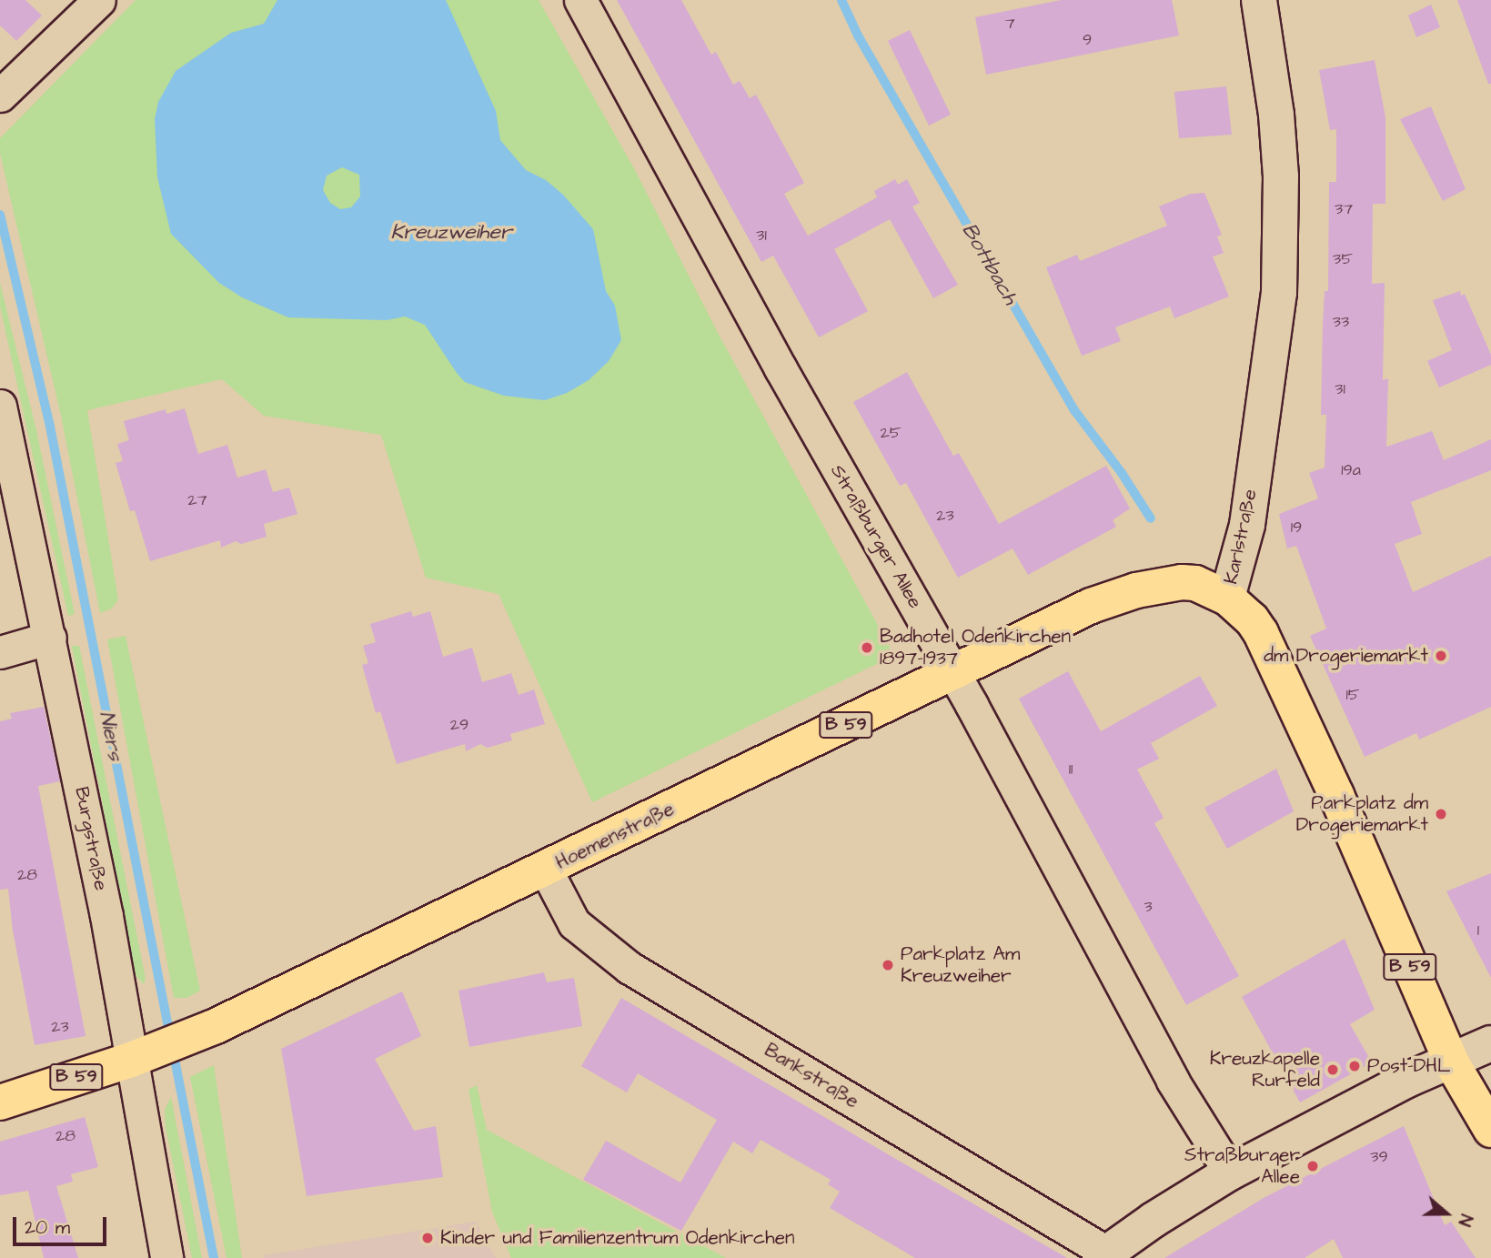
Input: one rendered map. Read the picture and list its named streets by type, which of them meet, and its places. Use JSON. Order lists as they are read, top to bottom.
{
  "streets": {
    "main road": ["Karlstraße", "B 59", "Hoemenstraße"],
    "street": ["Straßburger Allee", "Burgstraße", "Bankstraße"]
  },
  "crossings": [
    ["Straßburger Allee", "Hoemenstraße"],
    ["Karlstraße", "B 59"],
    ["Karlstraße", "Hoemenstraße"],
    ["Hoemenstraße", "Burgstraße"],
    ["Hoemenstraße", "Bankstraße"]
  ],
  "water": ["Kreuzweiher", "Bottbach", "Niers"],
  "places": [
    "Badhotel Odenkirchen 1897-1937",
    "dm Drogeriemarkt",
    "Parkplatz dm Drogeriemarkt",
    "Parkplatz Am Kreuzweiher",
    "Post-DHL",
    "Kreuzkapelle Rurfeld",
    "Straßburger Allee",
    "Kinder und Familienzentrum Odenkirchen"
  ],
  "house_numbers": [
    "7",
    "9",
    "37",
    "31",
    "35",
    "33",
    "31",
    "25",
    "19a",
    "27",
    "23",
    "19",
    "15",
    "29",
    "11",
    "28",
    "3",
    "1",
    "23",
    "28",
    "39"
  ],
  "scale_bar": "20 m",
  "north": "right"
}
